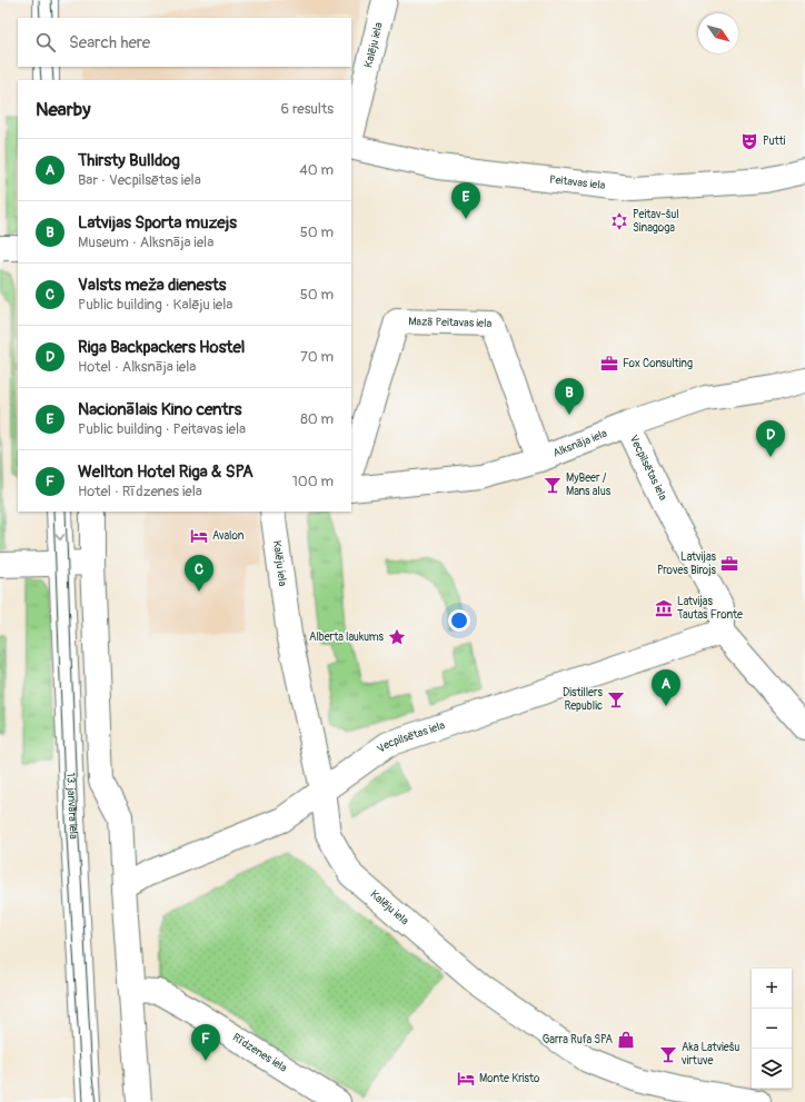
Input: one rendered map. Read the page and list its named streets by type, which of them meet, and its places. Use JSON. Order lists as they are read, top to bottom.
{
  "streets": {
    "street": [
      "Kalēju iela",
      "Peitavas iela",
      "Mazā Peitavas iela",
      "Alksnāja iela",
      "Vecpilsētas iela",
      "13. janvāra iela",
      "Rīdzenes iela"
    ]
  },
  "crossings": [
    ["Kalēju iela", "Vecpilsētas iela"],
    ["Mazā Peitavas iela", "Alksnāja iela"],
    ["Alksnāja iela", "Vecpilsētas iela"]
  ],
  "places": {
    "theatre": ["Putti"],
    "synagogue": ["Peitav-šul Sinagoga"],
    "office": ["Fox Consulting", "Latvijas Proves Birojs"],
    "bar": ["MyBeer / Mans alus", "Distillers Republic", "Aka Latviešu virtuve"],
    "hotel": ["Avalon", "Monte Kristo"],
    "museum": ["Latvijas Tautas Fronte"],
    "place": ["Alberta laukums"],
    "shop": ["Garra Rufa SPA"]
  },
  "north": "bottom right",
  "page": {
    "search": "Search here",
    "heading": ["Nearby", "6 results"],
    "list": [
      {
        "mark": "A",
        "name": "Thirsty Bulldog",
        "note": "Bar · Vecpilsētas iela",
        "value": "40 m"
      },
      {
        "mark": "B",
        "name": "Latvijas Sporta muzejs",
        "note": "Museum · Alksnāja iela",
        "value": "50 m"
      },
      {
        "mark": "C",
        "name": "Valsts meža dienests",
        "note": "Public building · Kalēju iela",
        "value": "50 m"
      },
      {
        "mark": "D",
        "name": "Riga Backpackers Hostel",
        "note": "Hotel · Alksnāja iela",
        "value": "70 m"
      },
      {
        "mark": "E",
        "name": "Nacionālais Kino centrs",
        "note": "Public building · Peitavas iela",
        "value": "80 m"
      },
      {
        "mark": "F",
        "name": "Wellton Hotel Riga & SPA",
        "note": "Hotel · Rīdzenes iela",
        "value": "100 m"
      }
    ],
    "pins": [
      "E",
      "B",
      "D",
      "C",
      "A",
      "F"
    ],
    "map_buttons": ["+", "−"]
  }
}
